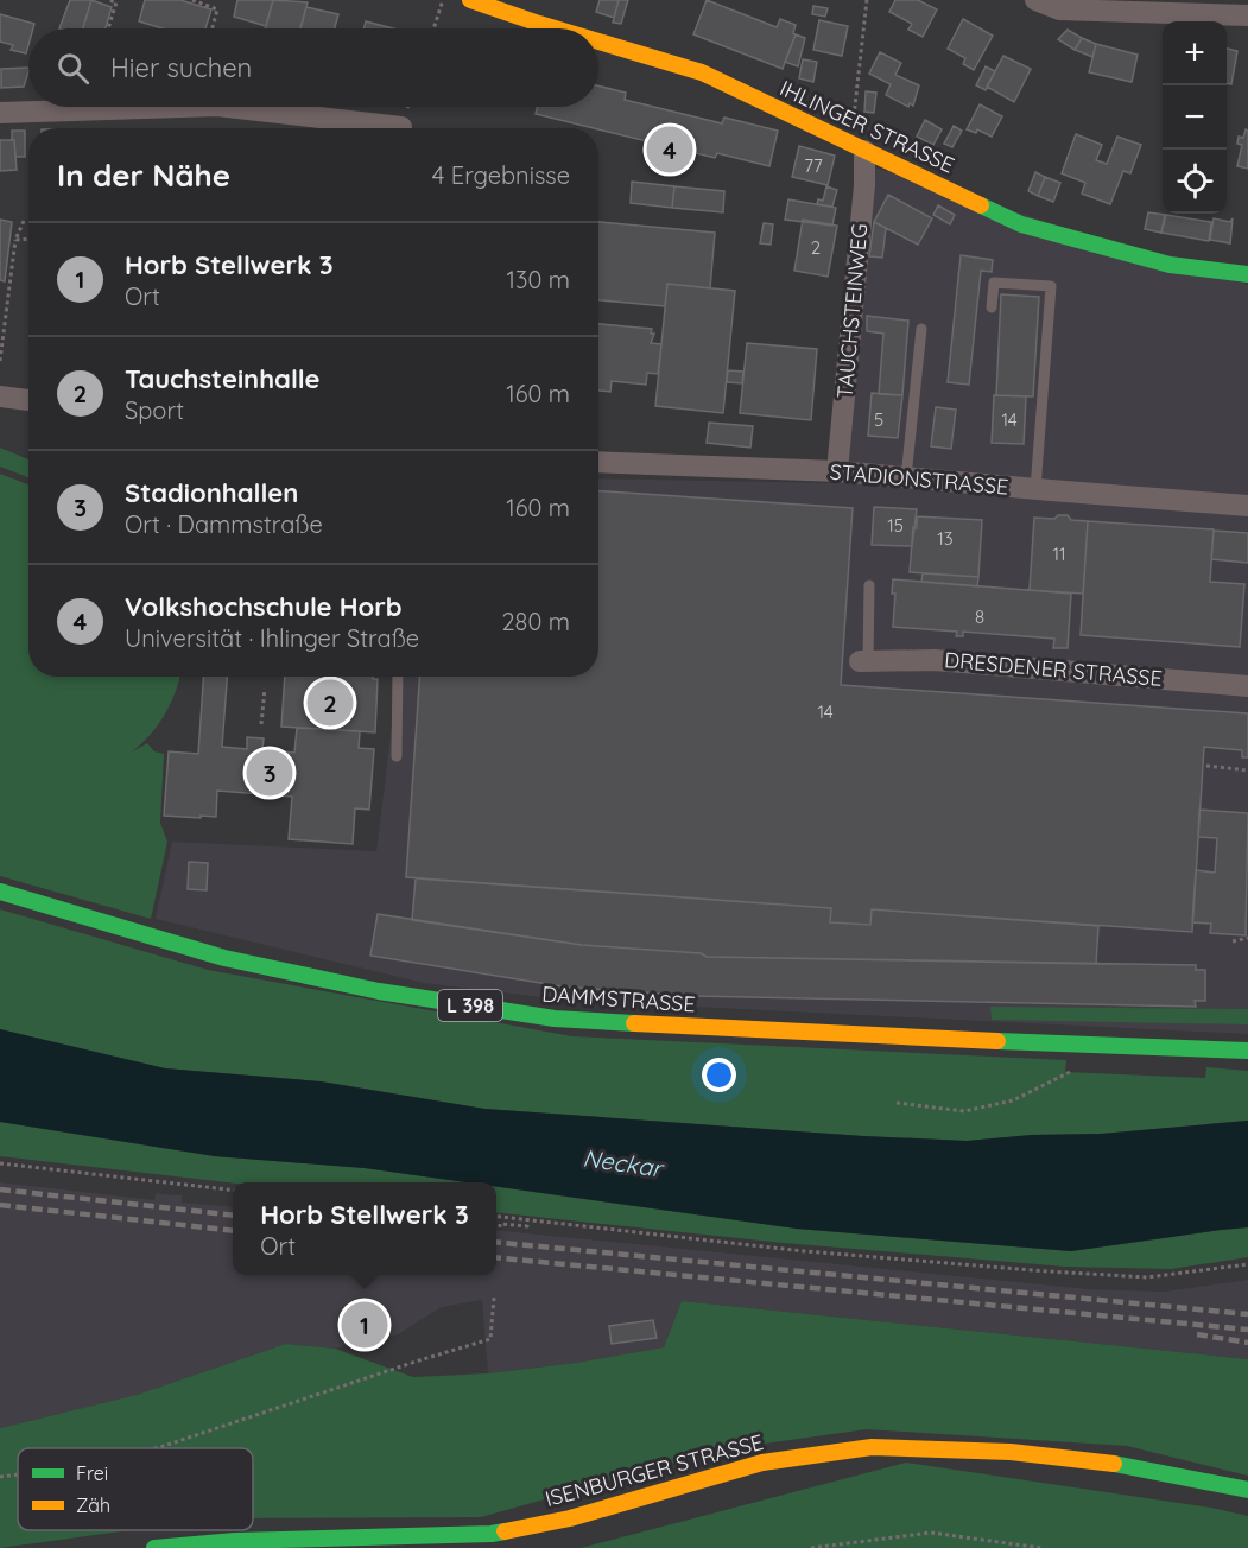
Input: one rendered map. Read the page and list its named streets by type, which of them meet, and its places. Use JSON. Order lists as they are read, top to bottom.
{
  "streets": {
    "street": [
      "IHLINGER STRASSE",
      "TAUCHSTEINWEG",
      "STADIONSTRASSE",
      "DRESDENER STRASSE",
      "DAMMSTRASSE",
      "L 398",
      "ISENBURGER STRASSE"
    ]
  },
  "crossings": [
    ["IHLINGER STRASSE", "TAUCHSTEINWEG"],
    ["TAUCHSTEINWEG", "STADIONSTRASSE"]
  ],
  "water": ["Neckar"],
  "house_numbers": [
    "77",
    "2",
    "5",
    "14",
    "15",
    "13",
    "11",
    "8",
    "14"
  ],
  "legend": ["Frei", "Zäh"],
  "page": {
    "map_buttons": ["+", "−"],
    "search": "Hier suchen",
    "pins": [
      "4",
      "2",
      "3",
      "1"
    ],
    "heading": ["In der Nähe", "4 Ergebnisse"],
    "list": [
      {
        "mark": "1",
        "name": "Horb Stellwerk 3",
        "note": "Ort",
        "value": "130 m"
      },
      {
        "mark": "2",
        "name": "Tauchsteinhalle",
        "note": "Sport",
        "value": "160 m"
      },
      {
        "mark": "3",
        "name": "Stadionhallen",
        "note": "Ort · Dammstraße",
        "value": "160 m"
      },
      {
        "mark": "4",
        "name": "Volkshochschule Horb",
        "note": "Universität · Ihlinger Straße",
        "value": "280 m"
      }
    ],
    "popup": ["Horb Stellwerk 3", "Ort"]
  }
}
